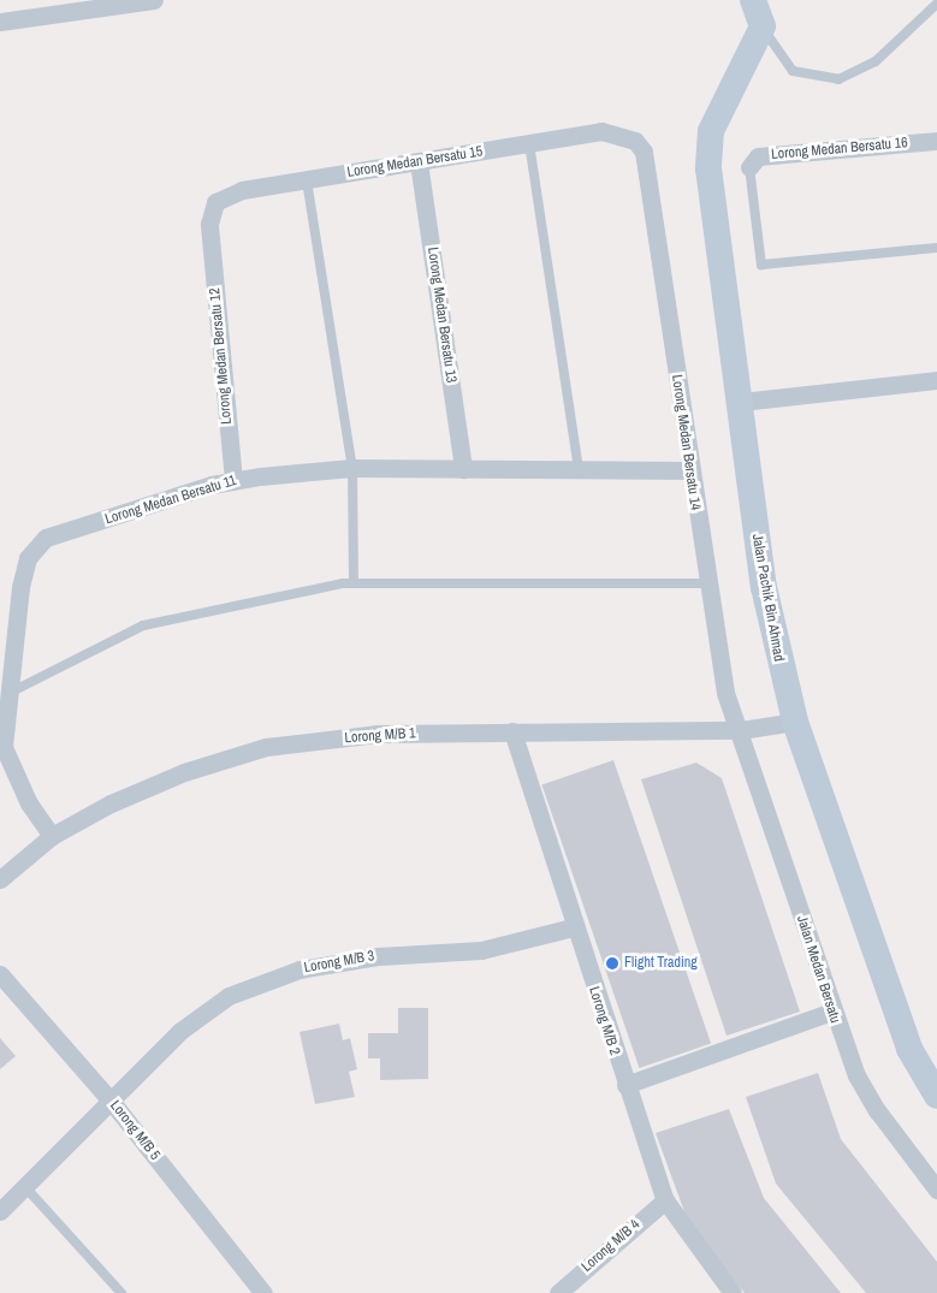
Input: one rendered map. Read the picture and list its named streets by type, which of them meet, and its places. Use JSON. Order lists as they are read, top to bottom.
{
  "streets": {
    "street": [
      "Lorong Medan Bersatu 16",
      "Lorong Medan Bersatu 15",
      "Lorong Medan Bersatu 13",
      "Lorong Medan Bersatu 12",
      "Lorong Medan Bersatu 14",
      "Lorong Medan Bersatu 11",
      "Jalan Pachik Bin Ahmad",
      "Lorong M/B 1",
      "Lorong M/B 3",
      "Jalan Medan Bersatu",
      "Lorong M/B 2",
      "Lorong M/B 5",
      "Lorong M/B 4"
    ]
  },
  "crossings": [
    ["Lorong Medan Bersatu 15", "Lorong Medan Bersatu 13"],
    ["Lorong Medan Bersatu 15", "Lorong Medan Bersatu 12"],
    ["Lorong Medan Bersatu 15", "Lorong Medan Bersatu 14"],
    ["Lorong Medan Bersatu 13", "Lorong Medan Bersatu 11"],
    ["Lorong Medan Bersatu 12", "Lorong Medan Bersatu 11"],
    ["Lorong Medan Bersatu 14", "Lorong Medan Bersatu 11"],
    ["Lorong Medan Bersatu 14", "Lorong M/B 1"],
    ["Lorong Medan Bersatu 14", "Jalan Medan Bersatu"],
    ["Lorong Medan Bersatu 11", "Lorong M/B 1"],
    ["Jalan Pachik Bin Ahmad", "Lorong M/B 1"],
    ["Lorong M/B 1", "Jalan Medan Bersatu"],
    ["Lorong M/B 1", "Lorong M/B 2"],
    ["Lorong M/B 3", "Lorong M/B 2"],
    ["Lorong M/B 3", "Lorong M/B 5"],
    ["Lorong M/B 2", "Lorong M/B 4"]
  ],
  "places": ["Flight Trading"]
}
